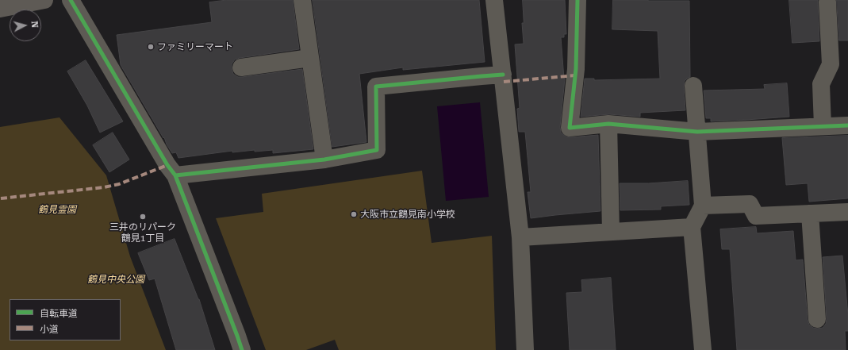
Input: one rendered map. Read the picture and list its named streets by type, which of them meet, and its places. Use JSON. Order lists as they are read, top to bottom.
{
  "parks": ["鶴見霊園", "鶴見中央公園"],
  "places": ["ファミリーマート", "大阪市立鶴見南小学校", "三井のリパーク 鶴見1丁目"],
  "legend": ["自転車道", "小道"],
  "north": "right"
}
